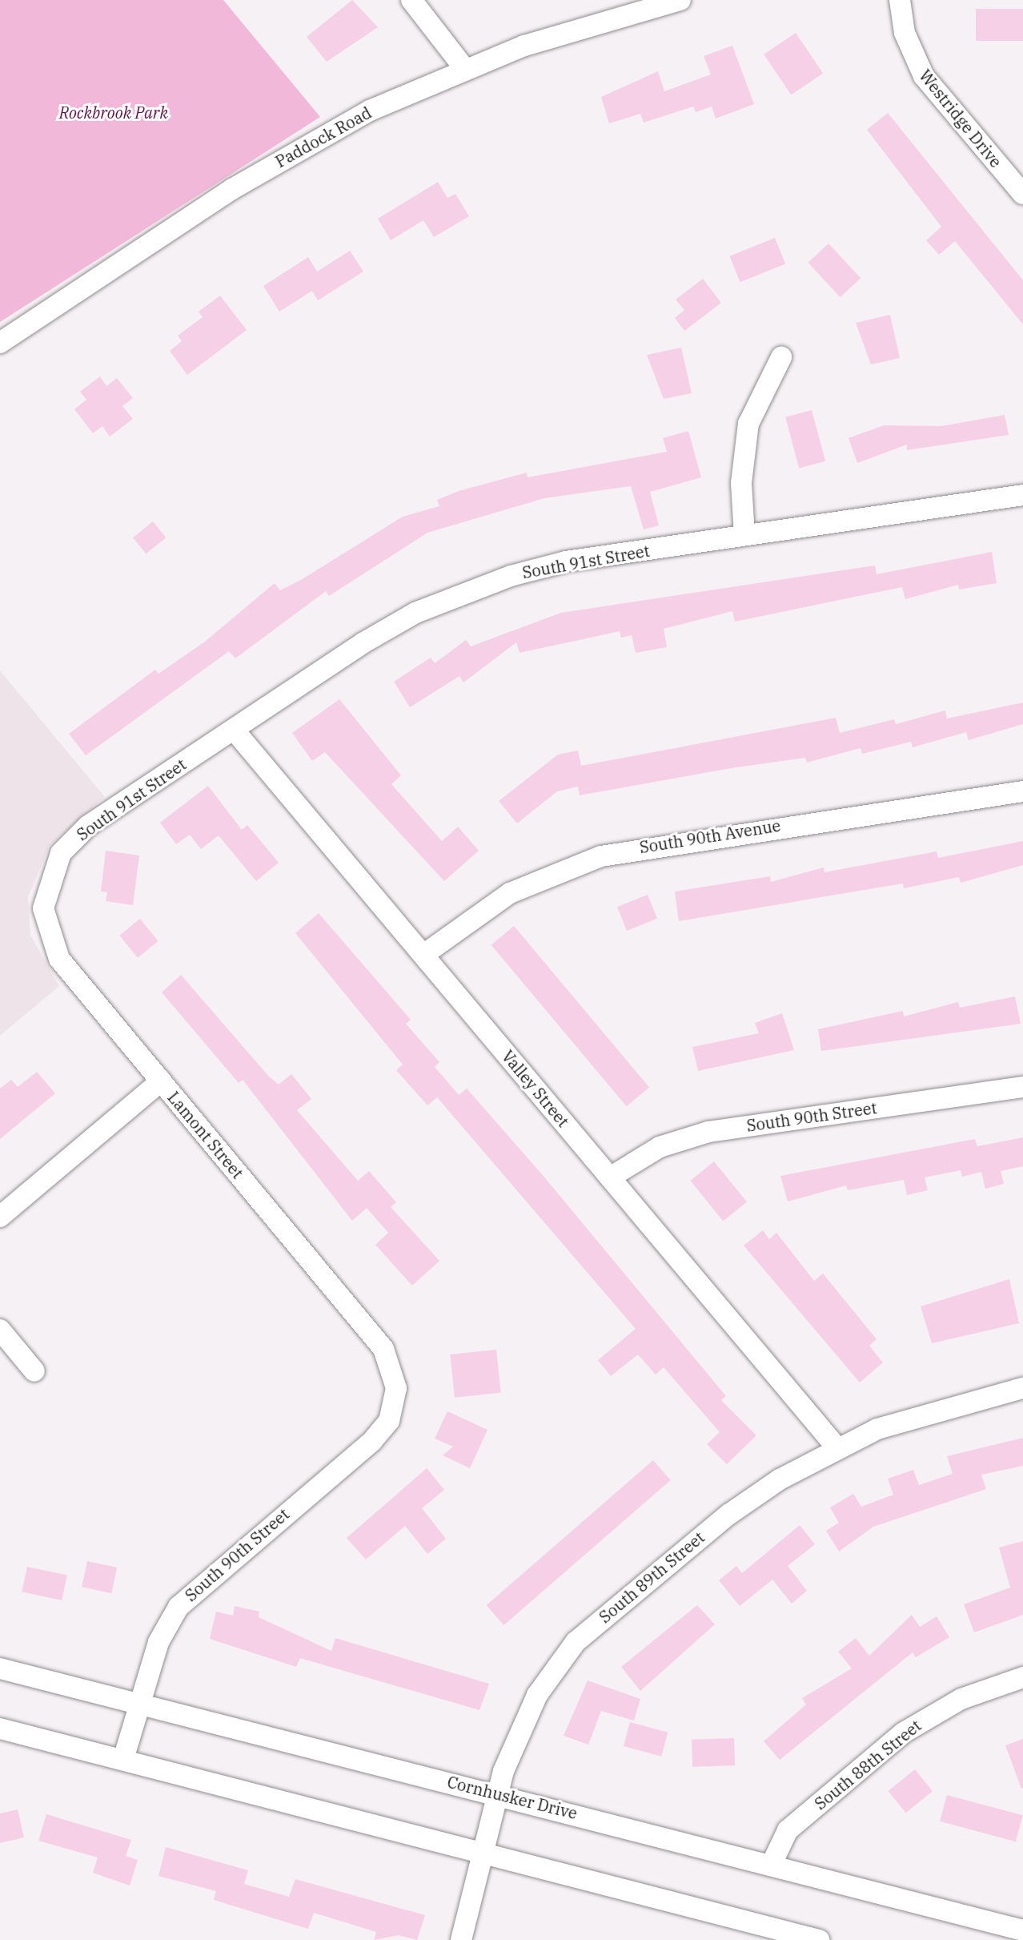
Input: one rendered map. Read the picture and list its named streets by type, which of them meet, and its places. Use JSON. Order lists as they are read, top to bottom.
{
  "streets": {
    "street": [
      "Westridge Drive",
      "Paddock Road",
      "South 91st Street",
      "South 90th Avenue",
      "Valley Street",
      "South 90th Street",
      "Lamont Street",
      "South 89th Street",
      "South 88th Street",
      "Cornhusker Drive"
    ]
  },
  "crossings": [
    ["South 91st Street", "Valley Street"],
    ["South 91st Street", "Lamont Street"],
    ["South 90th Avenue", "Valley Street"],
    ["Valley Street", "South 90th Street"],
    ["Valley Street", "South 89th Street"],
    ["South 90th Street", "Lamont Street"],
    ["South 90th Street", "Cornhusker Drive"],
    ["South 89th Street", "Cornhusker Drive"],
    ["South 88th Street", "Cornhusker Drive"]
  ],
  "parks": ["Rockbrook Park"]
}
